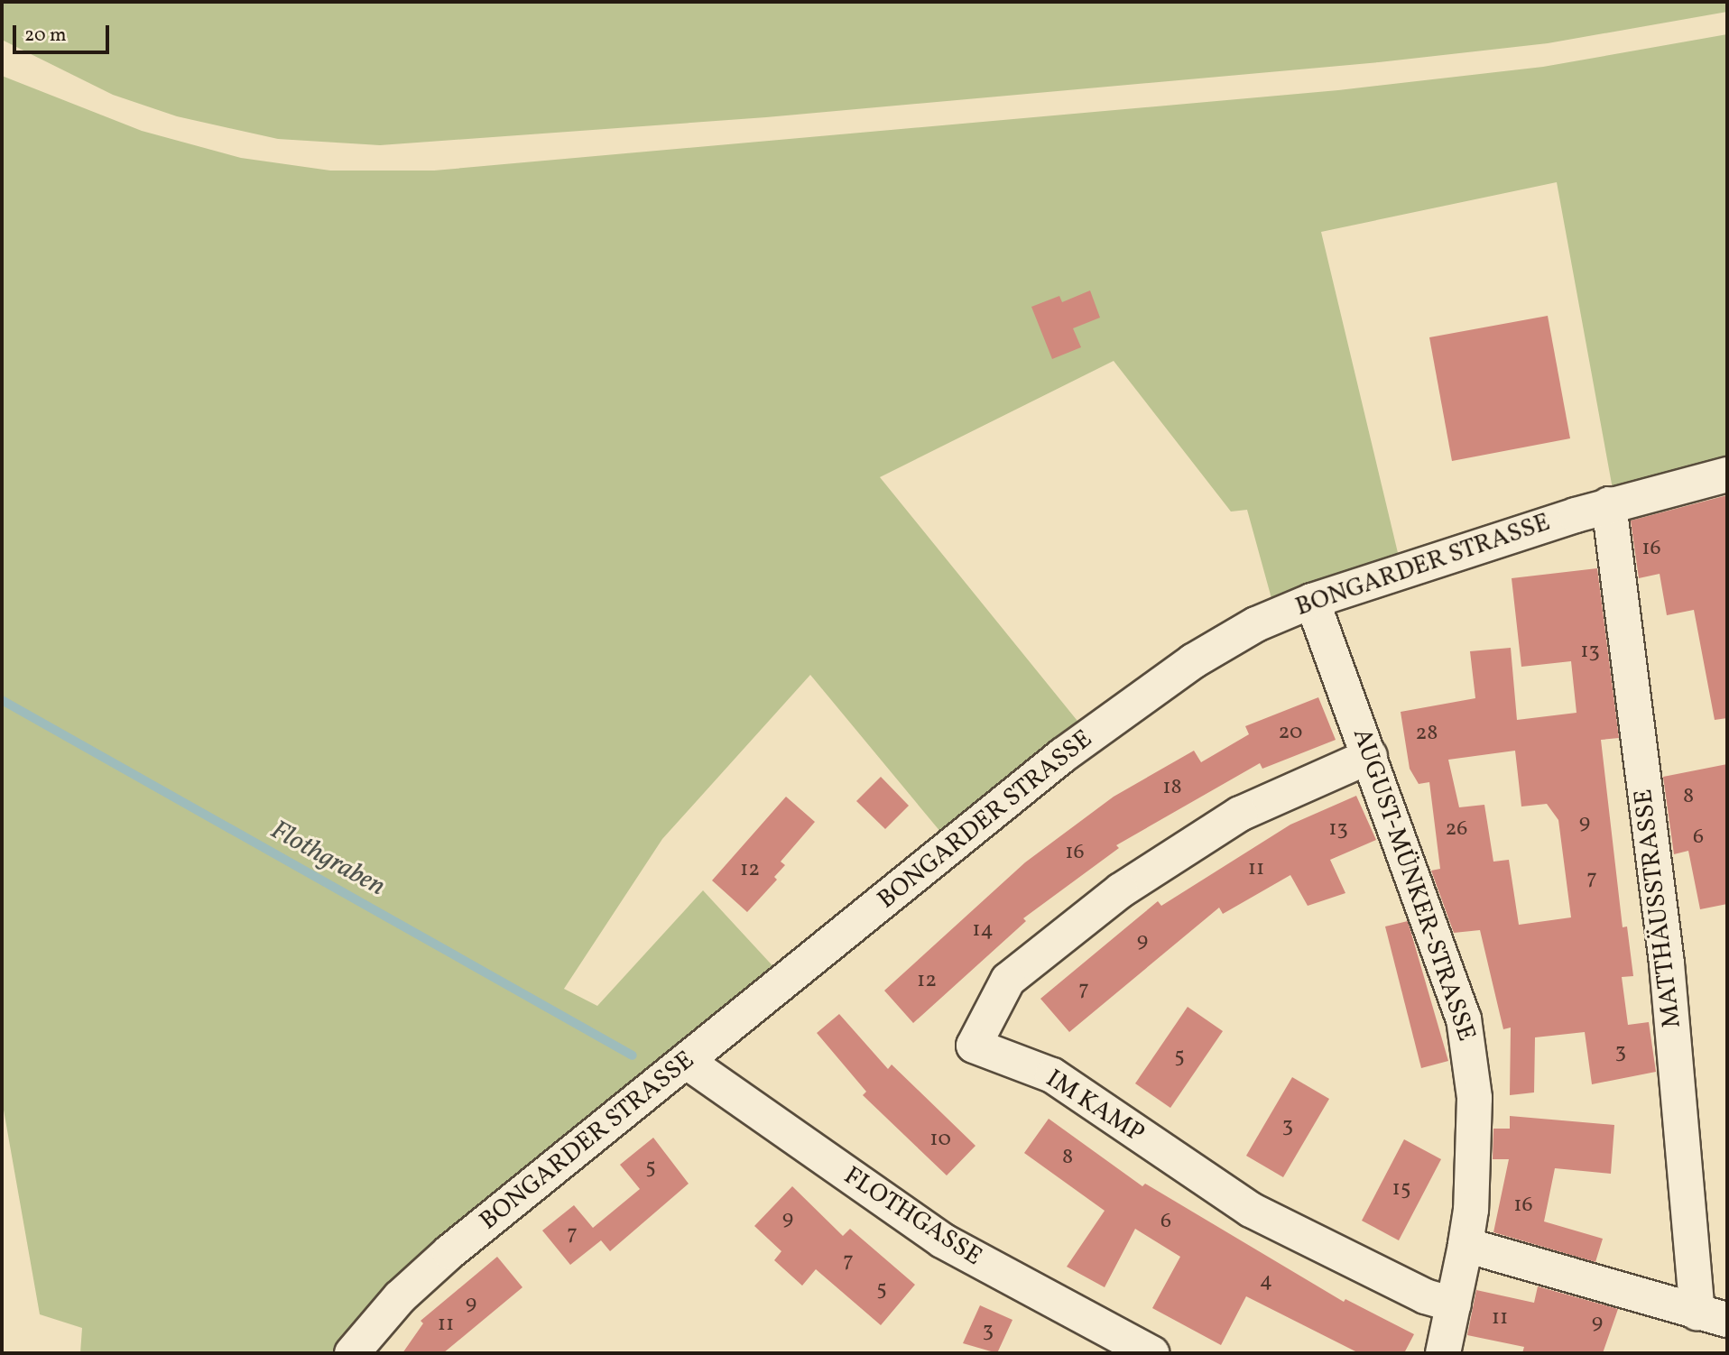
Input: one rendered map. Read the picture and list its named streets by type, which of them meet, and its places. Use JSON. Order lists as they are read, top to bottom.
{
  "streets": {
    "street": [
      "BONGARDER STRASSE",
      "AUGUST-MÜNKER-STRASSE",
      "MATTHÄUSSTRASSE",
      "IM KAMP",
      "FLOTHGASSE"
    ]
  },
  "crossings": [
    ["BONGARDER STRASSE", "AUGUST-MÜNKER-STRASSE"],
    ["BONGARDER STRASSE", "MATTHÄUSSTRASSE"],
    ["BONGARDER STRASSE", "FLOTHGASSE"],
    ["AUGUST-MÜNKER-STRASSE", "IM KAMP"]
  ],
  "water": ["Flothgraben"],
  "house_numbers": [
    "16",
    "13",
    "20",
    "28",
    "18",
    "8",
    "9",
    "13",
    "26",
    "6",
    "16",
    "11",
    "12",
    "7",
    "14",
    "9",
    "12",
    "7",
    "3",
    "5",
    "3",
    "10",
    "8",
    "5",
    "15",
    "16",
    "9",
    "6",
    "7",
    "7",
    "4",
    "5",
    "9",
    "11",
    "9",
    "11",
    "3"
  ],
  "scale_bar": "20 m"
}
